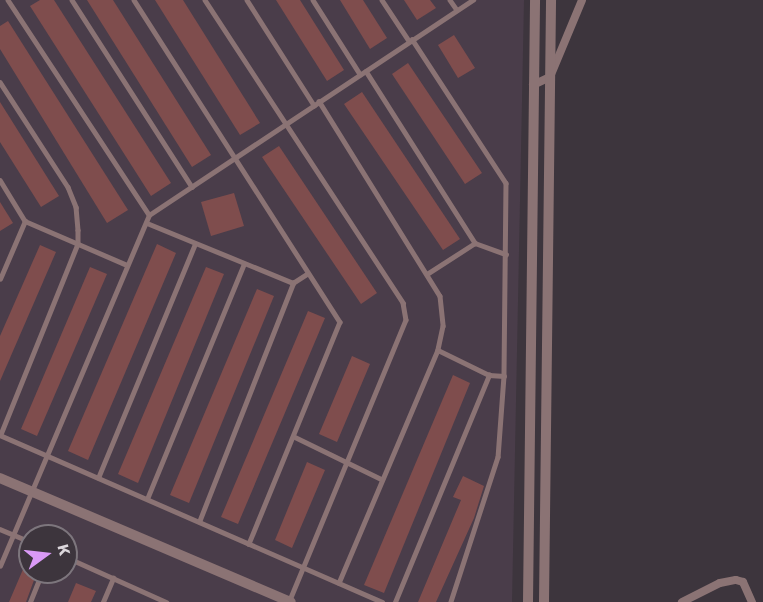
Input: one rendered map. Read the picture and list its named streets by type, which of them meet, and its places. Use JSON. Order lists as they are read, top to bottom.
{
  "north": "right"
}
